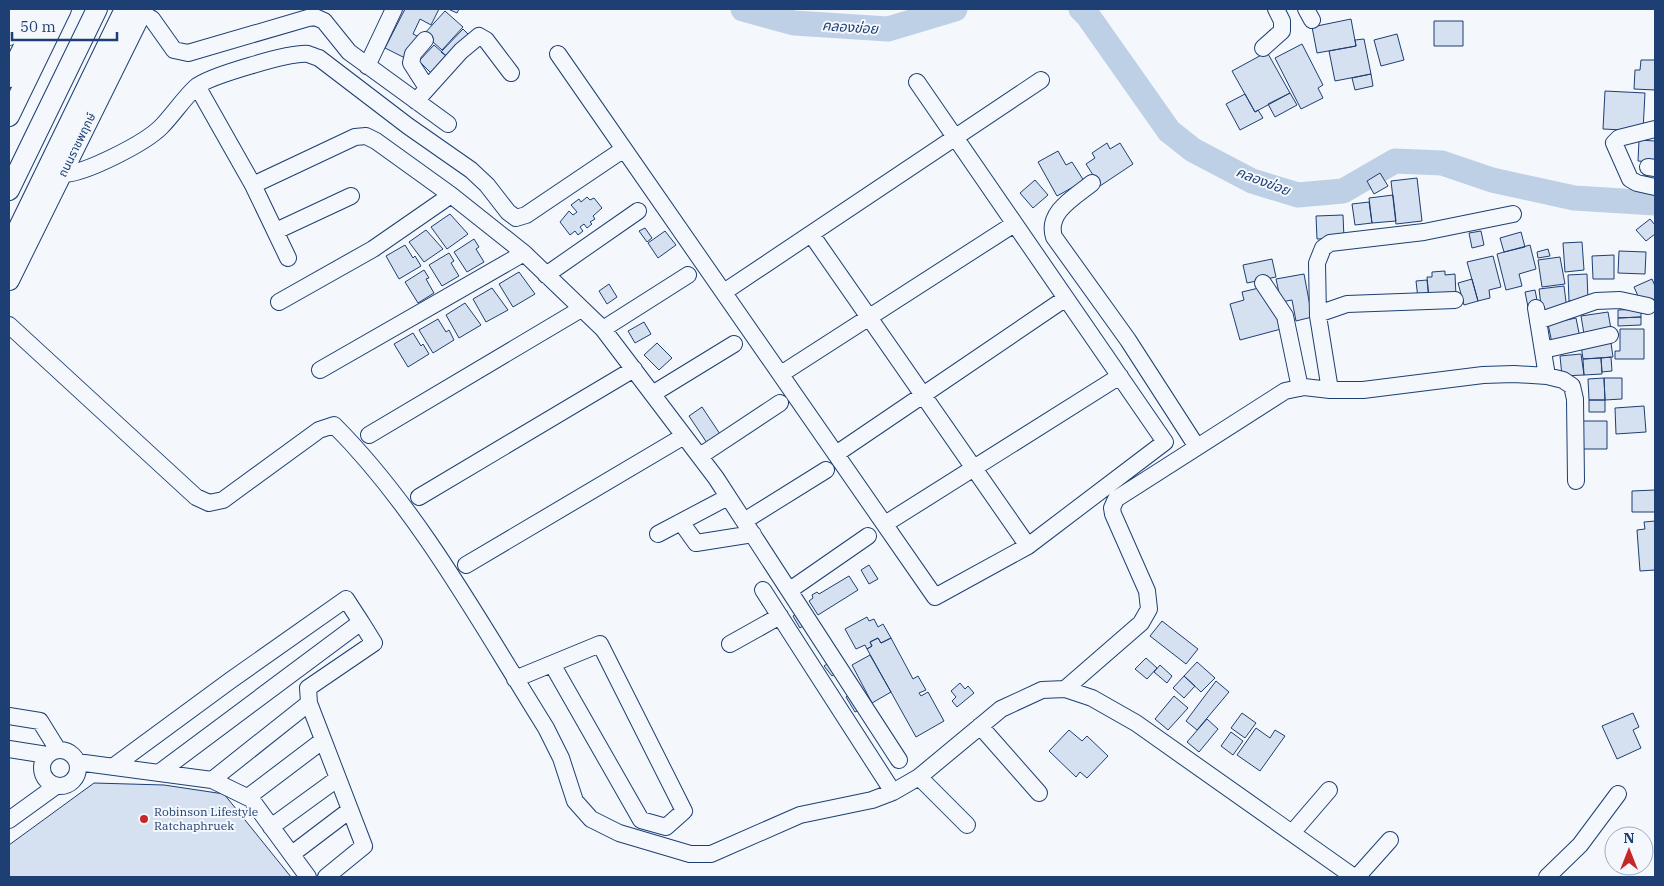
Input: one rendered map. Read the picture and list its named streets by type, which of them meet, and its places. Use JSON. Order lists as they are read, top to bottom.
{
  "streets": {
    "main road": ["ถนนราชพฤกษ์"]
  },
  "water": ["คลองข่อย"],
  "places": ["Robinson Lifestyle Ratchaphruek"],
  "scale_bar": "50 m",
  "north": "top"
}
